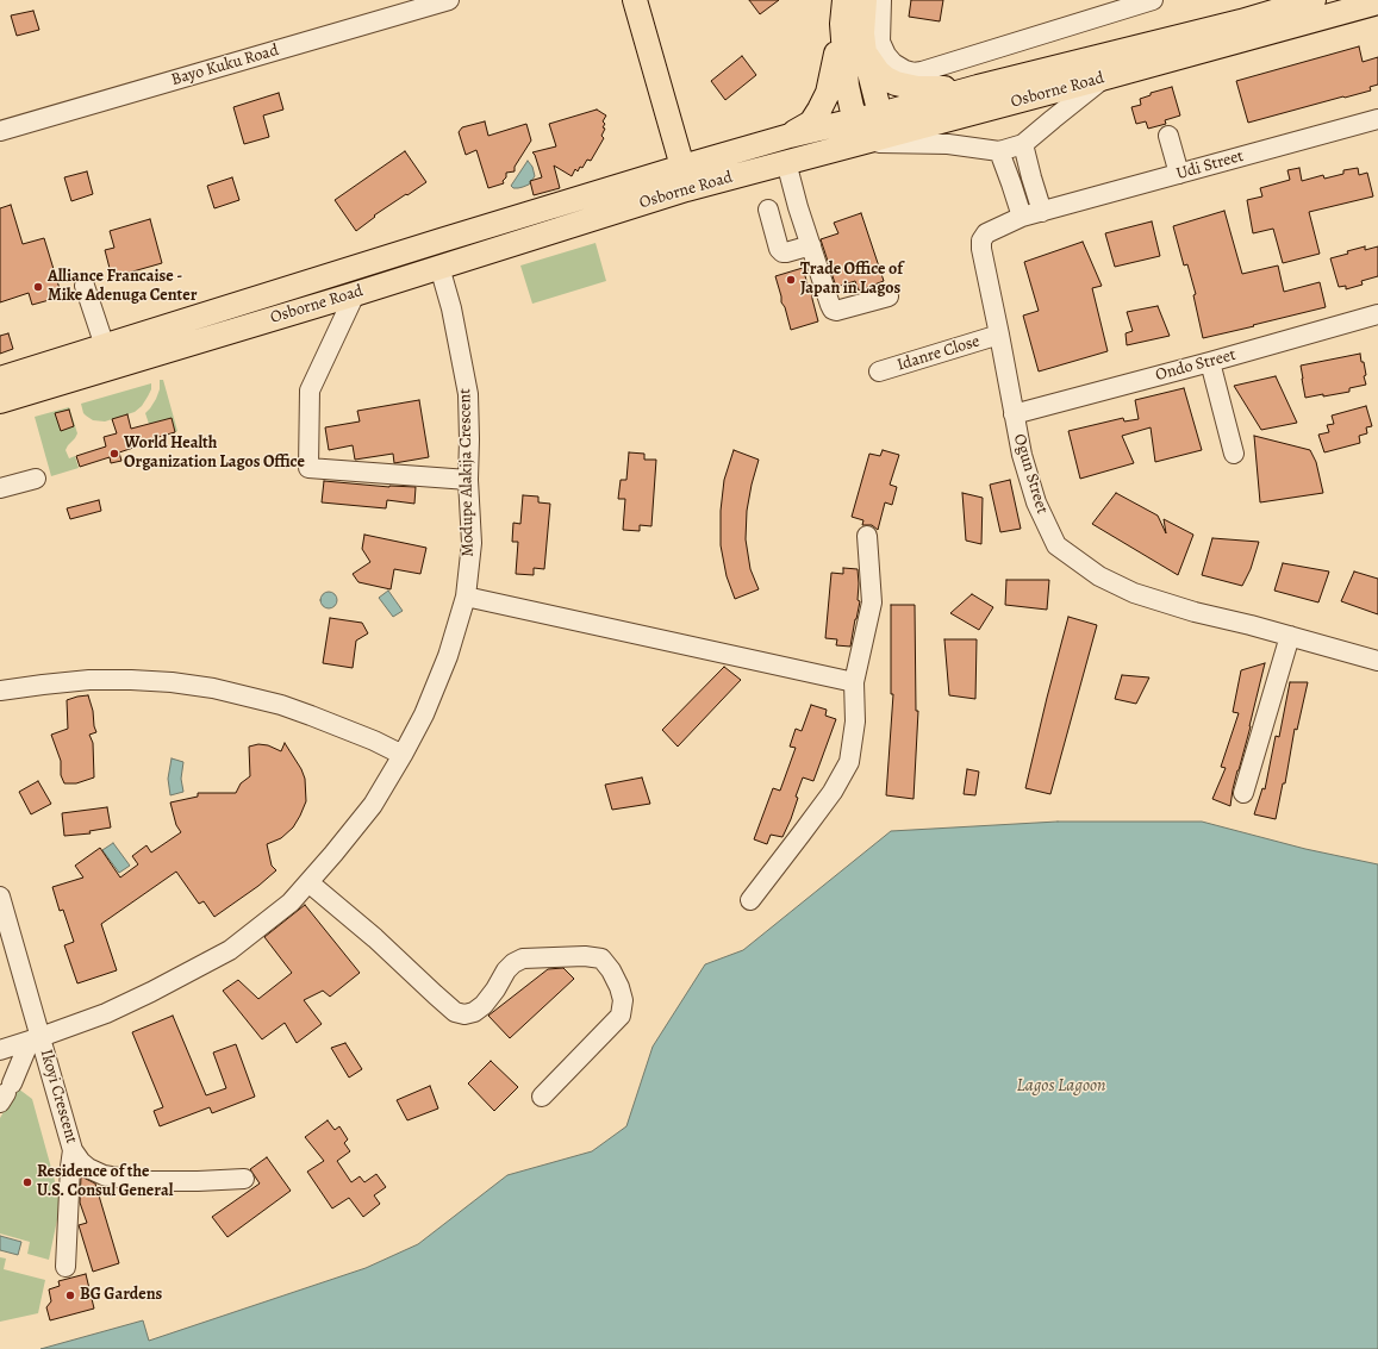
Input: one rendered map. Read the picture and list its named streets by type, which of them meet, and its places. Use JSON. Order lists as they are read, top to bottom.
{
  "streets": {
    "main road": ["Osborne Road"],
    "street": [
      "Bayo Kuku Road",
      "Udi Street",
      "Idanre Close",
      "Ondo Street",
      "Modupe Alakija Crescent",
      "Ogun Street",
      "Ikoyi Crescent"
    ]
  },
  "crossings": [
    ["Osborne Road", "Modupe Alakija Crescent"],
    ["Udi Street", "Ogun Street"],
    ["Idanre Close", "Ogun Street"],
    ["Ondo Street", "Ogun Street"],
    ["Modupe Alakija Crescent", "Ikoyi Crescent"]
  ],
  "water": ["Lagos Lagoon"],
  "places": [
    "Trade Office of Japan in Lagos",
    "Alliance Francaise - Mike Adenuga Center",
    "World Health Organization Lagos Office",
    "Residence of the U.S. Consul General",
    "BG Gardens"
  ]
}
